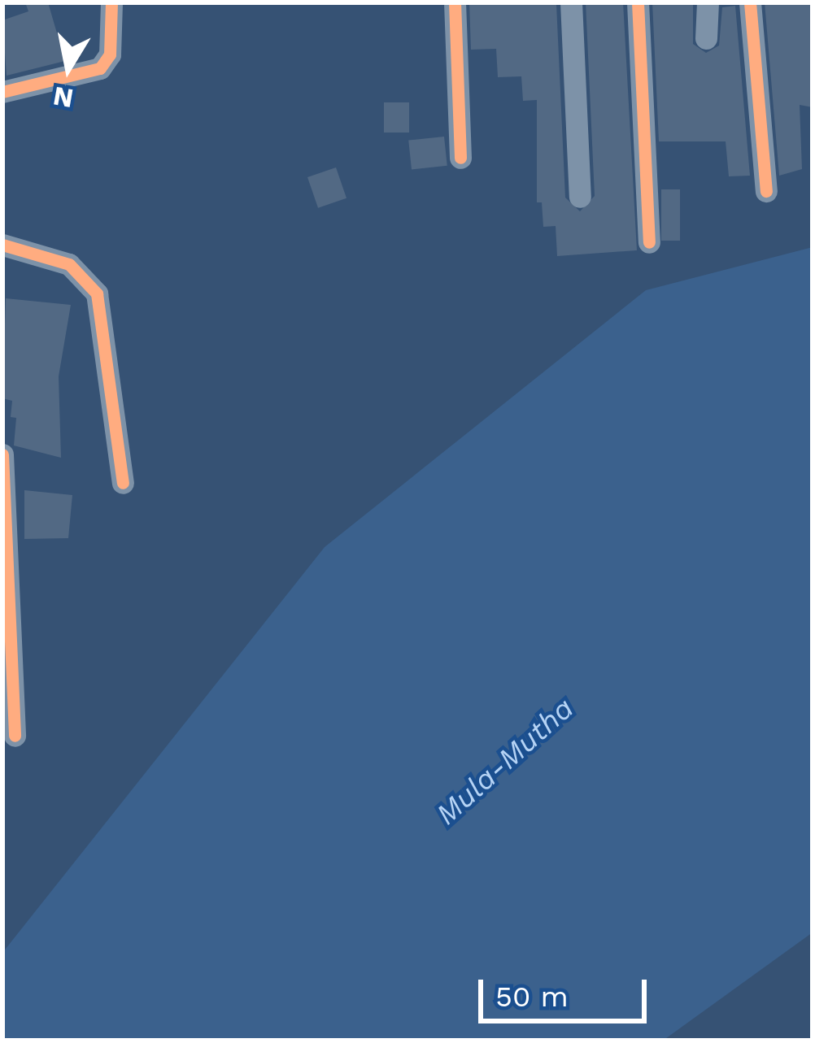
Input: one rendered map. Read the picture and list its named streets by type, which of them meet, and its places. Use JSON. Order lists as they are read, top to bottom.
{
  "water": ["Mula-Mutha"],
  "scale_bar": "50 m",
  "north": "bottom"
}
